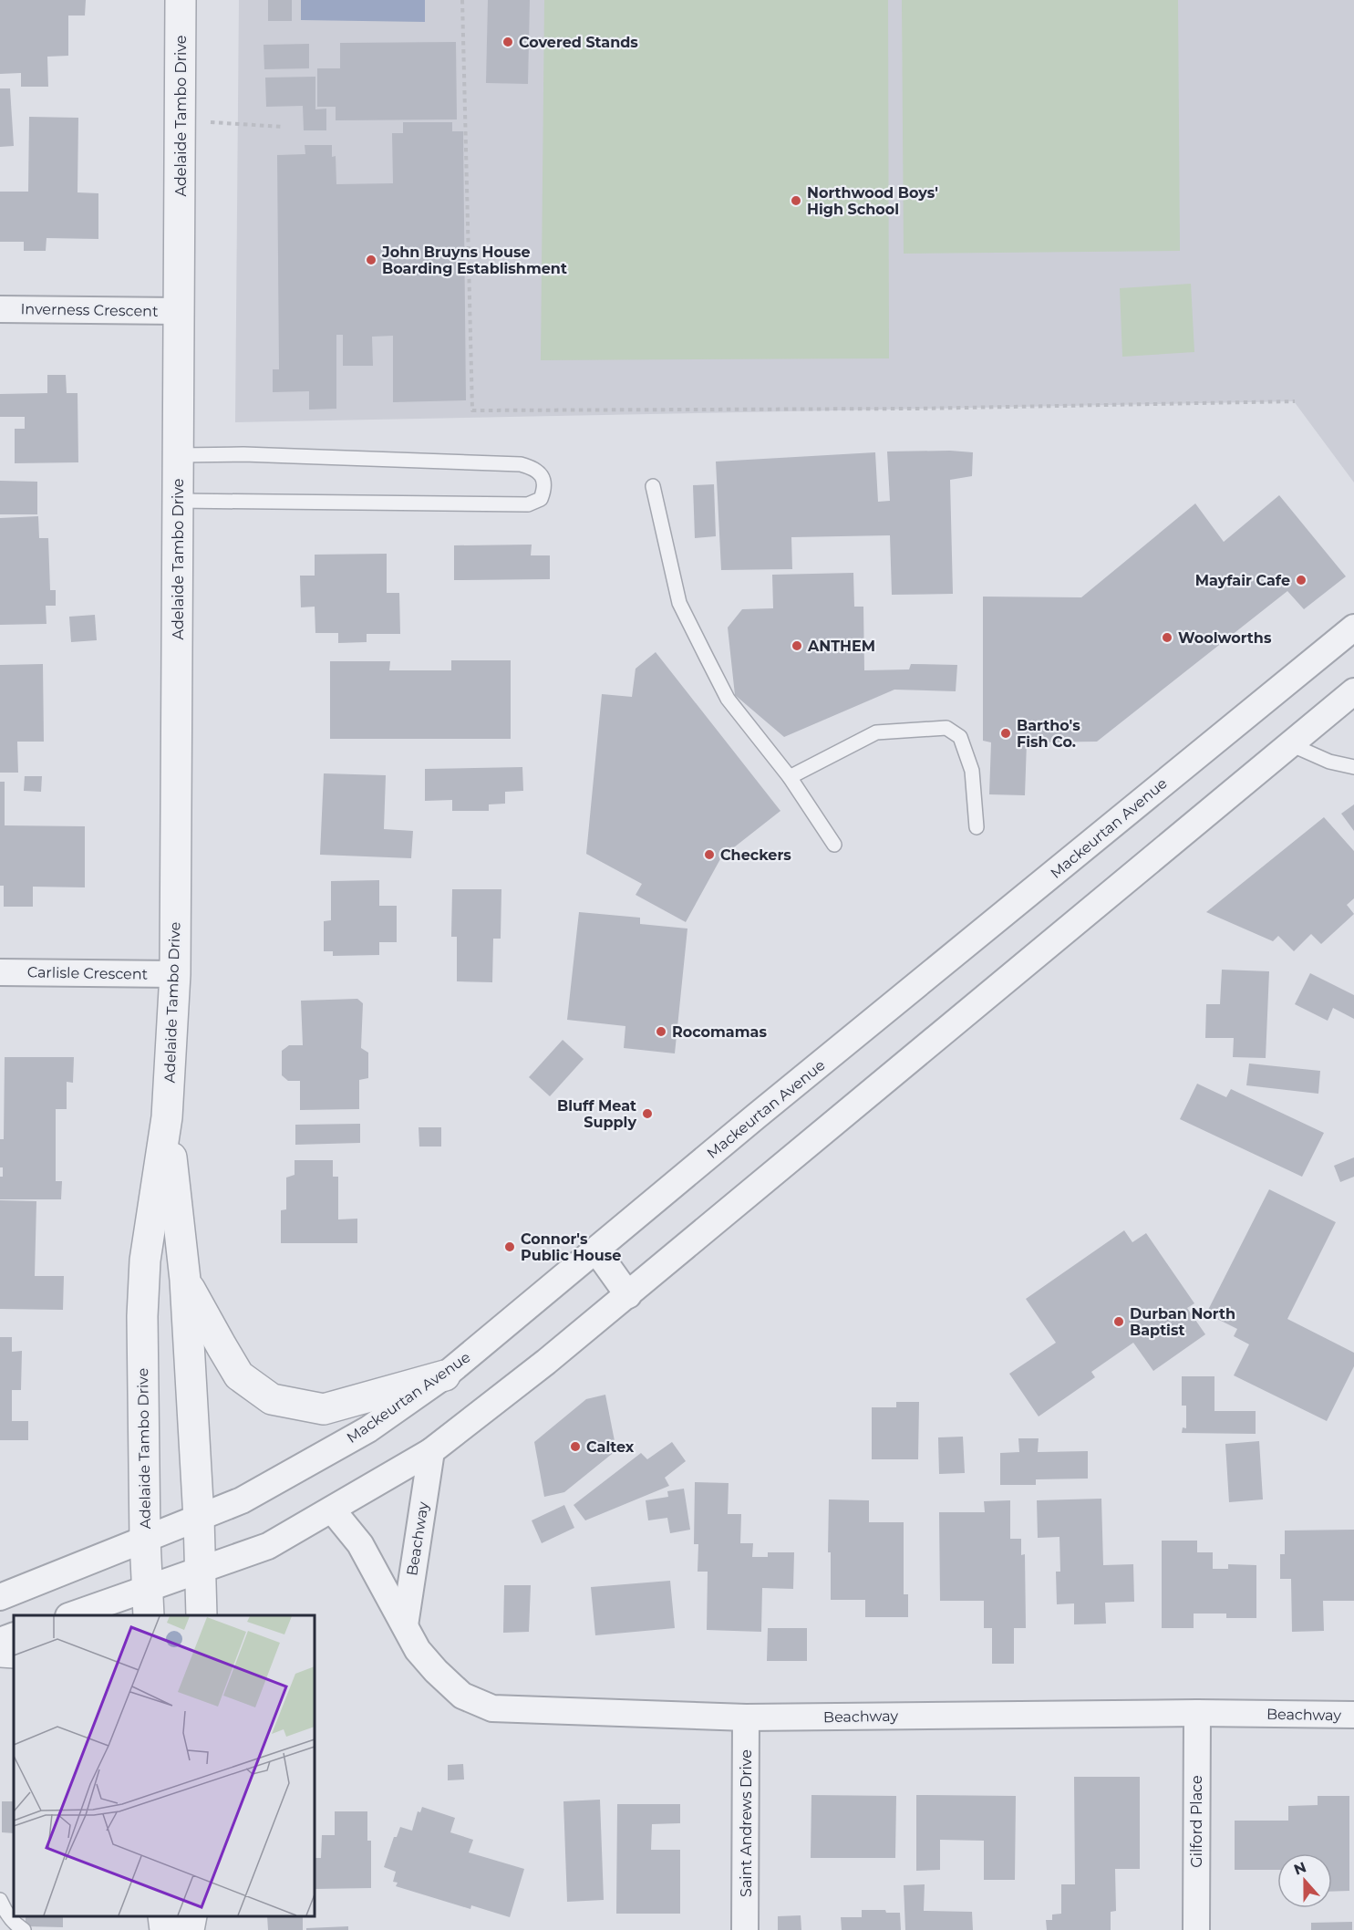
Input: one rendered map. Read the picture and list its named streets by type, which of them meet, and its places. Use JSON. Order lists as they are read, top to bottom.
{
  "streets": {
    "street": [
      "Adelaide Tambo Drive",
      "Inverness Crescent",
      "Mackeurtan Avenue",
      "Carlisle Crescent",
      "Beachway",
      "Gilford Place",
      "Saint Andrews Drive"
    ]
  },
  "crossings": [
    ["Adelaide Tambo Drive", "Inverness Crescent"],
    ["Adelaide Tambo Drive", "Mackeurtan Avenue"],
    ["Adelaide Tambo Drive", "Carlisle Crescent"],
    ["Beachway", "Gilford Place"],
    ["Beachway", "Saint Andrews Drive"]
  ],
  "places": [
    "Covered Stands",
    "Northwood Boys' High School",
    "John Bruyns House Boarding Establishment",
    "Mayfair Cafe",
    "Woolworths",
    "ANTHEM",
    "Bartho's Fish Co.",
    "Checkers",
    "Rocomamas",
    "Bluff Meat Supply",
    "Connor's Public House",
    "Durban North Baptist",
    "Caltex"
  ],
  "north": "top"
}
